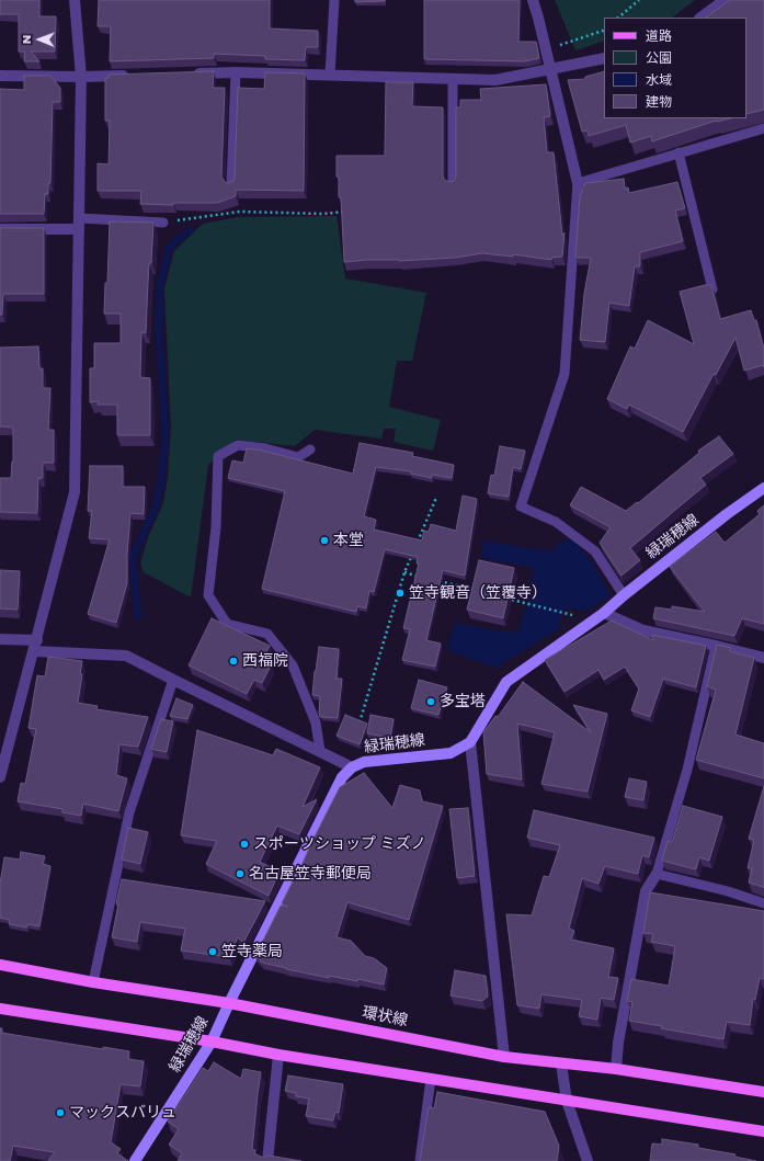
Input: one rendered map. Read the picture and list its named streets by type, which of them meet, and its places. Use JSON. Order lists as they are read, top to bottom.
{
  "streets": {
    "main road": ["緑瑞穂線", "環状線"]
  },
  "crossings": [
    ["緑瑞穂線", "環状線"]
  ],
  "places": [
    "本堂",
    "笠寺観音（笠覆寺）",
    "西福院",
    "多宝塔",
    "スポーツショップ ミズノ",
    "名古屋笠寺郵便局",
    "笠寺薬局",
    "マックスバリュ"
  ],
  "legend": [
    "道路",
    "公園",
    "水域",
    "建物"
  ],
  "north": "left"
}
